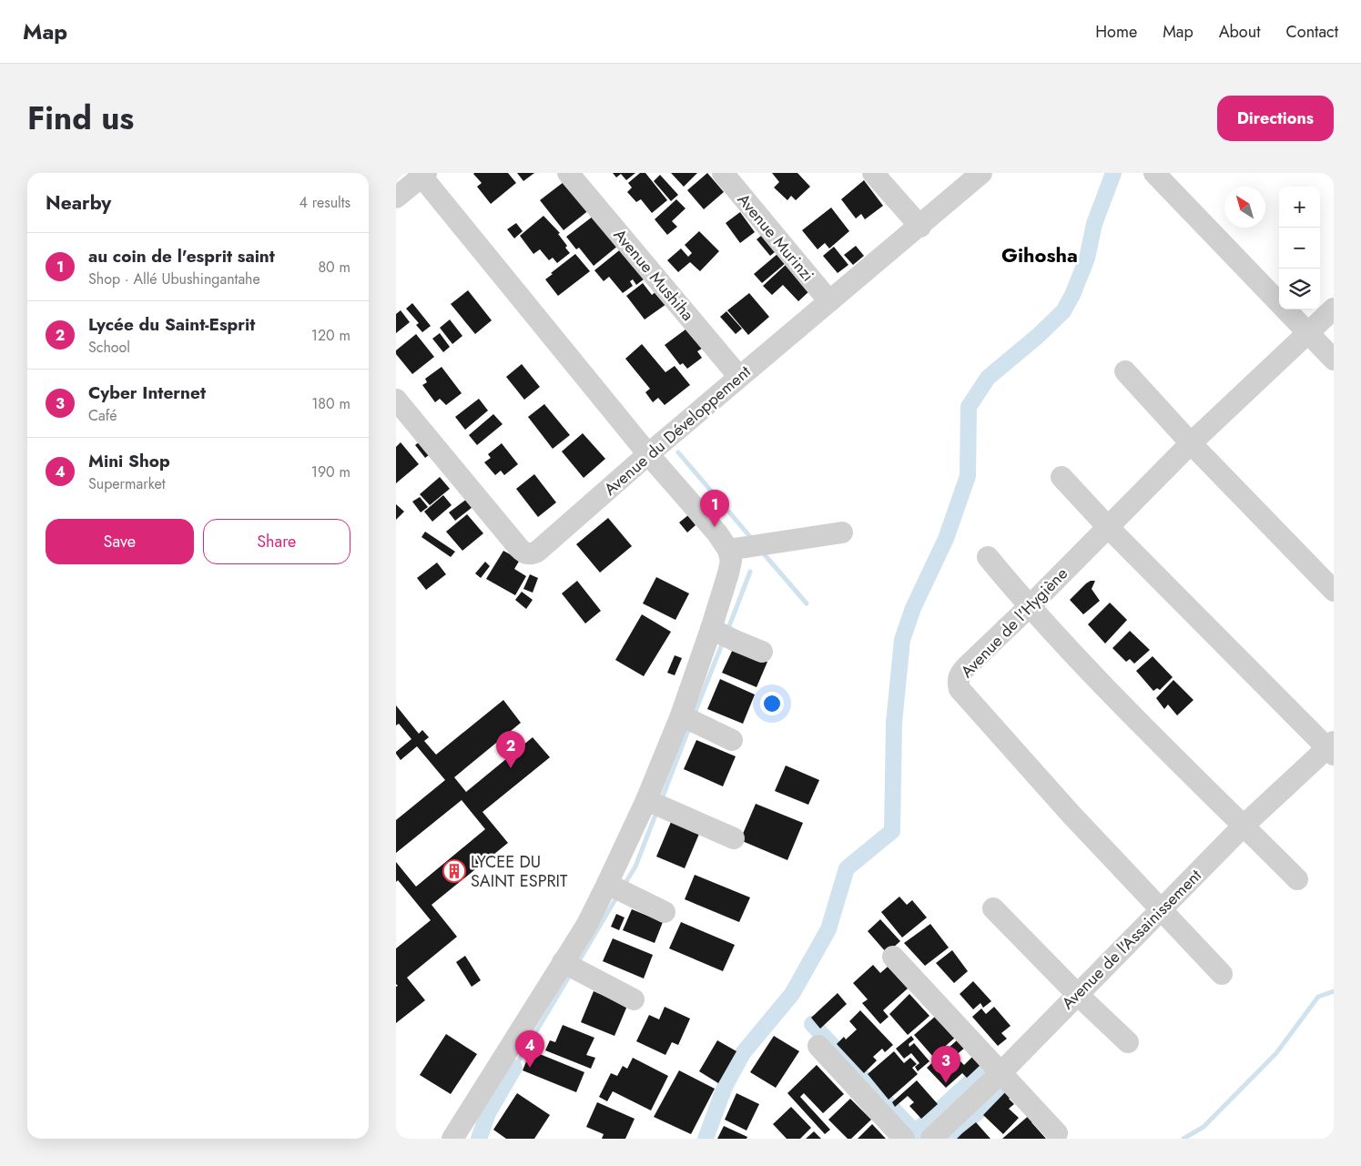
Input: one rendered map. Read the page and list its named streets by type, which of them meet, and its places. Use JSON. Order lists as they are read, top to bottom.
{
  "streets": {
    "street": [
      "Avenue Murinzi",
      "Avenue Mushiha",
      "Avenue du Développement",
      "Avenue de l'Hygiène",
      "Avenue de l'Assainissement"
    ]
  },
  "crossings": [
    ["Avenue Murinzi", "Avenue du Développement"],
    ["Avenue Mushiha", "Avenue du Développement"],
    ["Avenue de l'Hygiène", "Avenue de l'Assainissement"]
  ],
  "districts": ["Gihosha"],
  "places": {
    "building": ["LYCEE DU SAINT ESPRIT"]
  },
  "north": "top left",
  "page": {
    "header": "Map",
    "nav": [
      "Home",
      "Map",
      "About",
      "Contact"
    ],
    "title": "Find us",
    "buttons": [
      "Directions",
      ["Save", "Share"]
    ],
    "heading": ["Nearby", "4 results"],
    "map_buttons": ["+", "−"],
    "list": [
      {
        "mark": "1",
        "name": "au coin de l'esprit saint",
        "note": "Shop · Allé Ubushingantahe",
        "value": "80 m"
      },
      {
        "mark": "2",
        "name": "Lycée du Saint-Esprit",
        "note": "School",
        "value": "120 m"
      },
      {
        "mark": "3",
        "name": "Cyber Internet",
        "note": "Café",
        "value": "180 m"
      },
      {
        "mark": "4",
        "name": "Mini Shop",
        "note": "Supermarket",
        "value": "190 m"
      }
    ],
    "pins": [
      "1",
      "2",
      "4",
      "3"
    ]
  }
}
